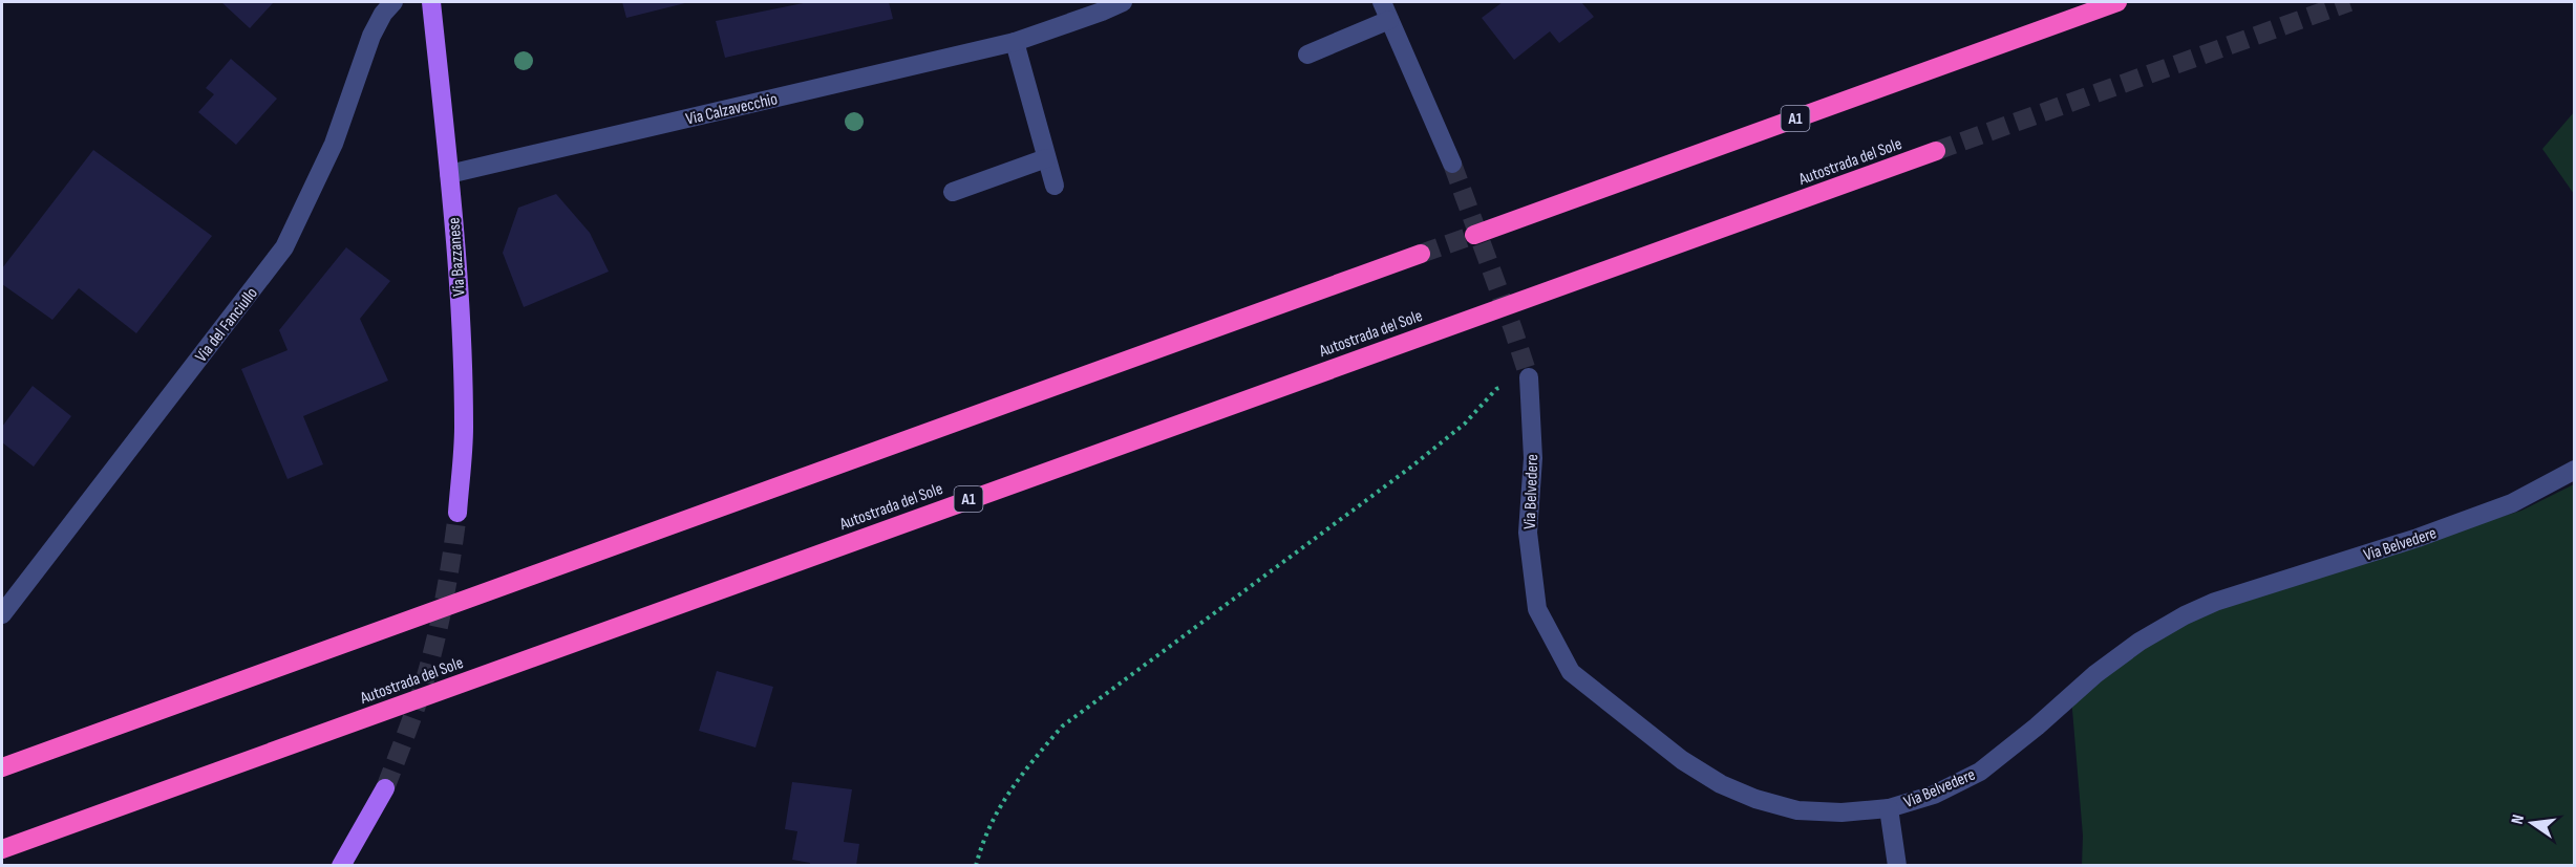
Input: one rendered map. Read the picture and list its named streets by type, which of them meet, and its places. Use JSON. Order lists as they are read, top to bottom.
{
  "streets": {
    "highway": ["A1", "Autostrada del Sole"],
    "main road": ["Via Bazzanese"],
    "street": ["Via Calzavecchio", "Via del Fanciullo", "Via Belvedere"]
  },
  "crossings": [
    ["Via Calzavecchio", "Via Bazzanese"]
  ],
  "north": "left"
}
